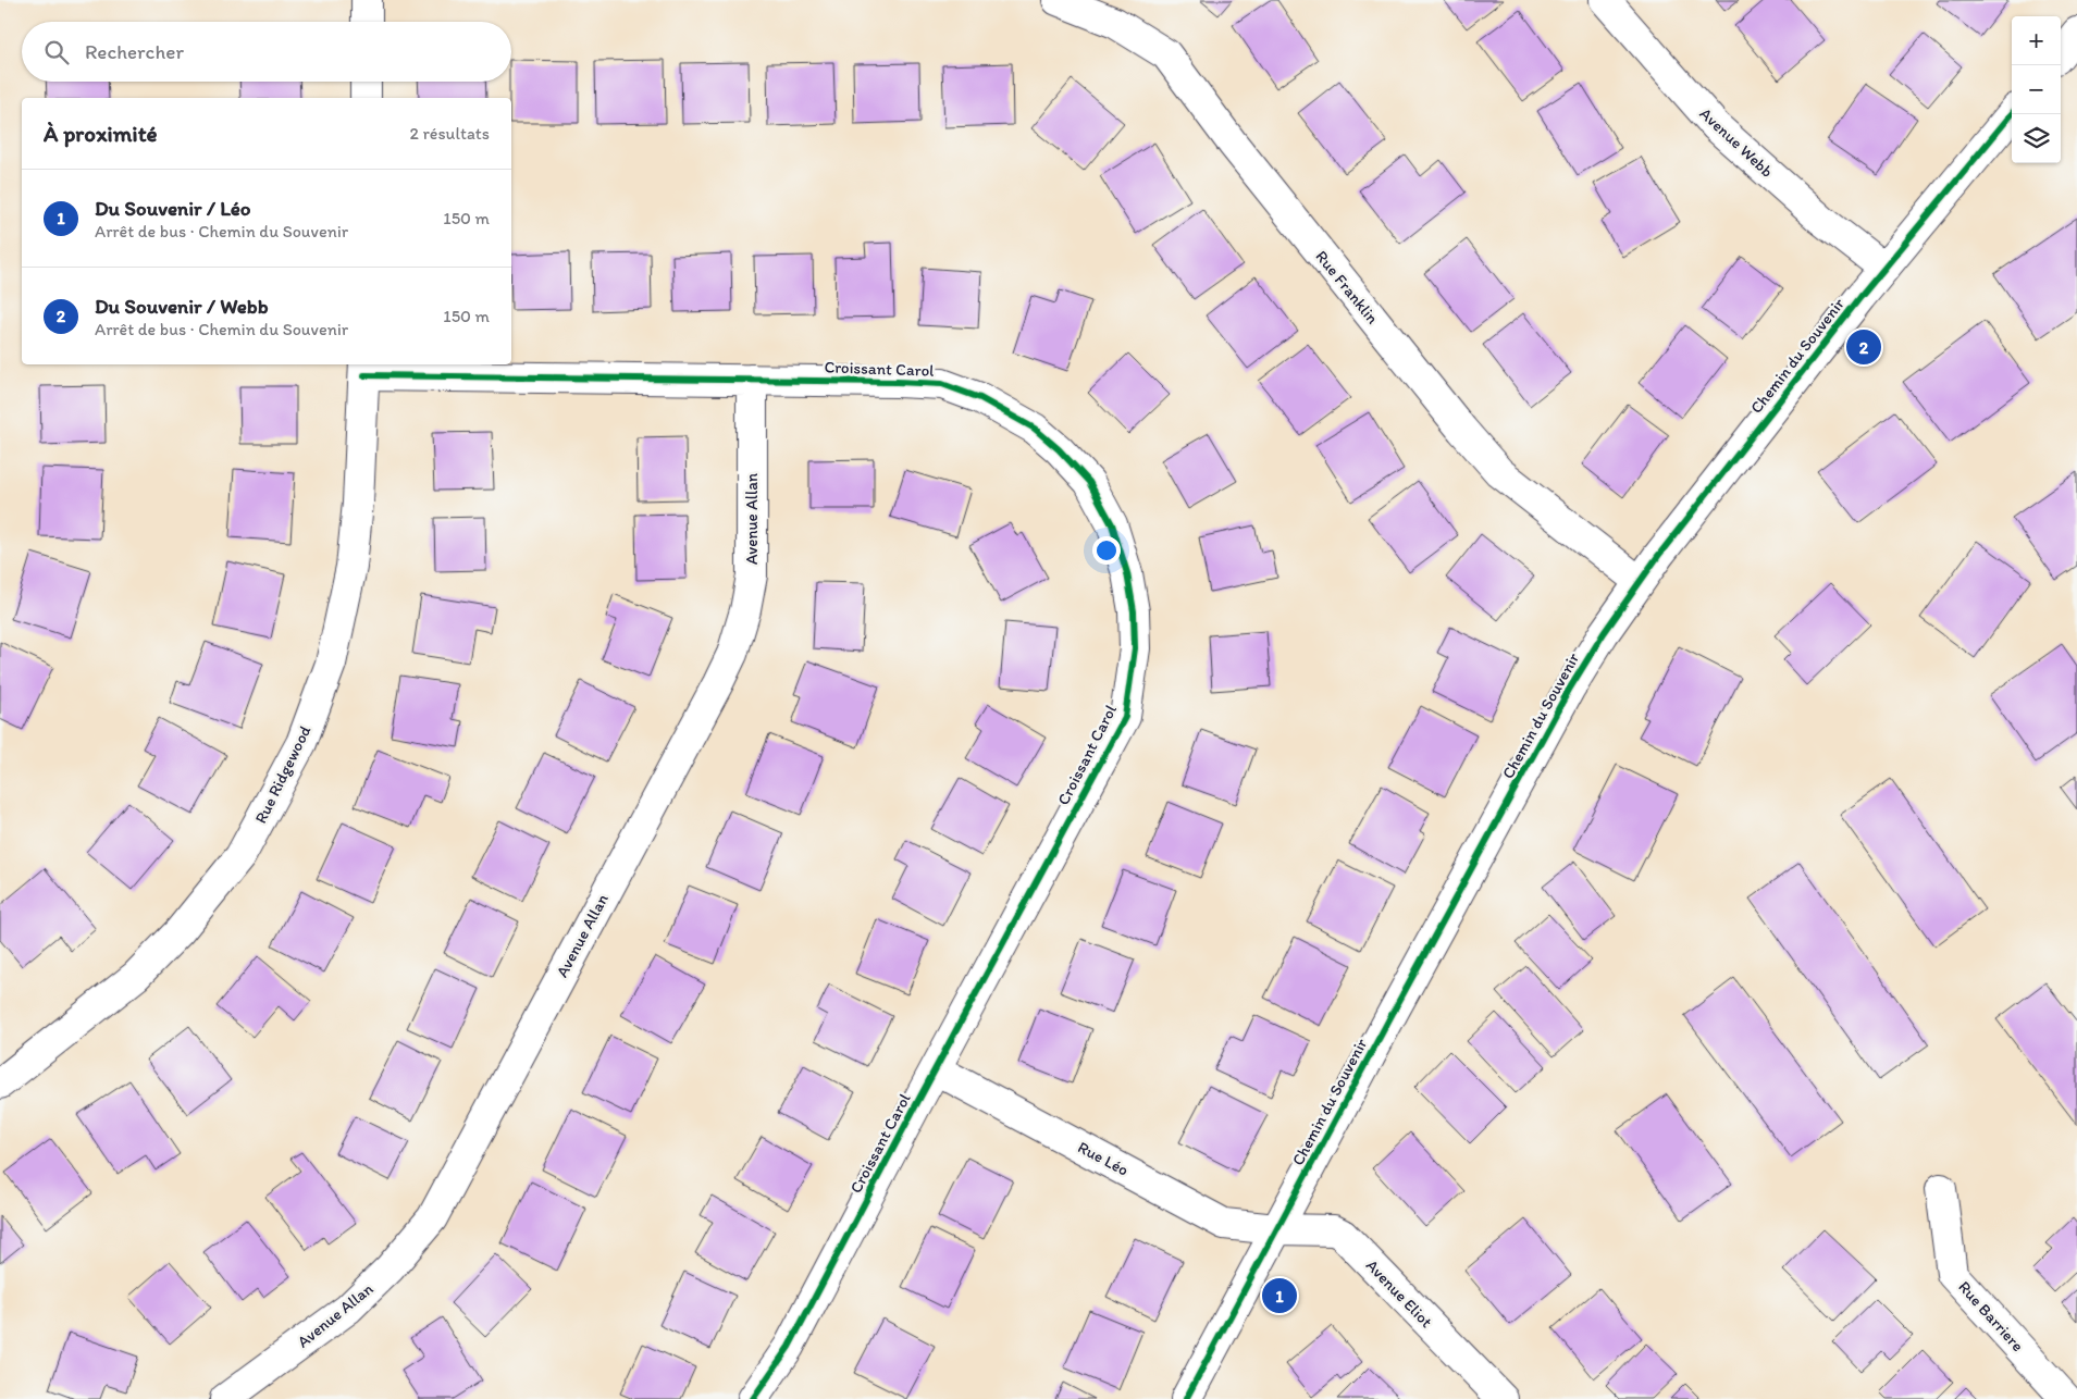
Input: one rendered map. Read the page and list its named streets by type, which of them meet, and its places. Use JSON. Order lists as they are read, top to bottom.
{
  "streets": {
    "street": [
      "Avenue Webb",
      "Rue Franklin",
      "Chemin du Souvenir",
      "Croissant Carol",
      "Avenue Allan",
      "Rue Ridgewood",
      "Rue Léo",
      "Avenue Eliot",
      "Rue Barriere"
    ]
  },
  "crossings": [
    ["Avenue Webb", "Chemin du Souvenir"],
    ["Rue Franklin", "Chemin du Souvenir"],
    ["Chemin du Souvenir", "Rue Léo"],
    ["Chemin du Souvenir", "Avenue Eliot"],
    ["Croissant Carol", "Avenue Allan"],
    ["Croissant Carol", "Rue Ridgewood"],
    ["Croissant Carol", "Rue Léo"],
    ["Rue Léo", "Avenue Eliot"]
  ],
  "page": {
    "map_buttons": ["+", "−"],
    "search": "Rechercher",
    "heading": ["À proximité", "2 résultats"],
    "list": [
      {
        "mark": "1",
        "name": "Du Souvenir / Léo",
        "note": "Arrêt de bus · Chemin du Souvenir",
        "value": "150 m"
      },
      {
        "mark": "2",
        "name": "Du Souvenir / Webb",
        "note": "Arrêt de bus · Chemin du Souvenir",
        "value": "150 m"
      }
    ],
    "pins": ["2", "1"]
  }
}
